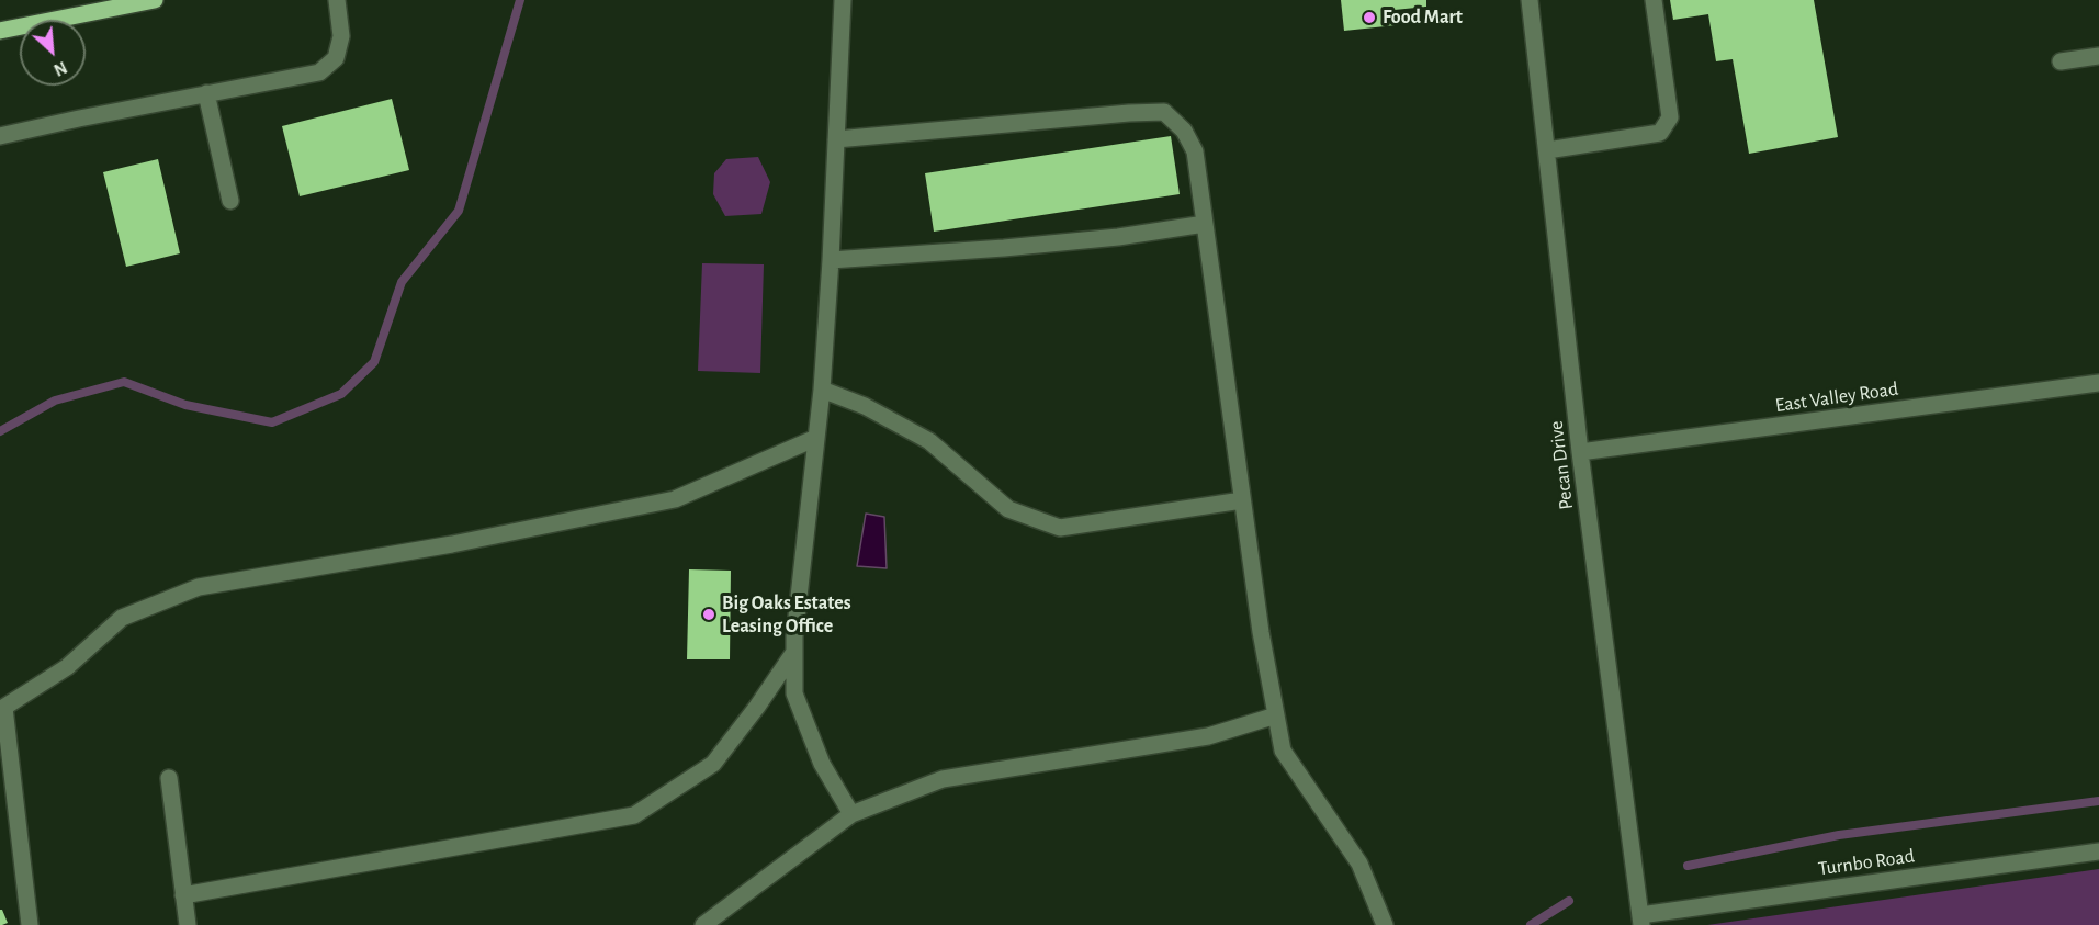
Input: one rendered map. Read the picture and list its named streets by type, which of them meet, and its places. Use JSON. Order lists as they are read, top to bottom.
{
  "streets": {
    "street": ["East Valley Road", "Pecan Drive", "Turnbo Road"]
  },
  "crossings": [
    ["East Valley Road", "Pecan Drive"],
    ["Pecan Drive", "Turnbo Road"]
  ],
  "places": ["Food Mart", "Big Oaks Estates Leasing Office"],
  "north": "bottom right"
}
